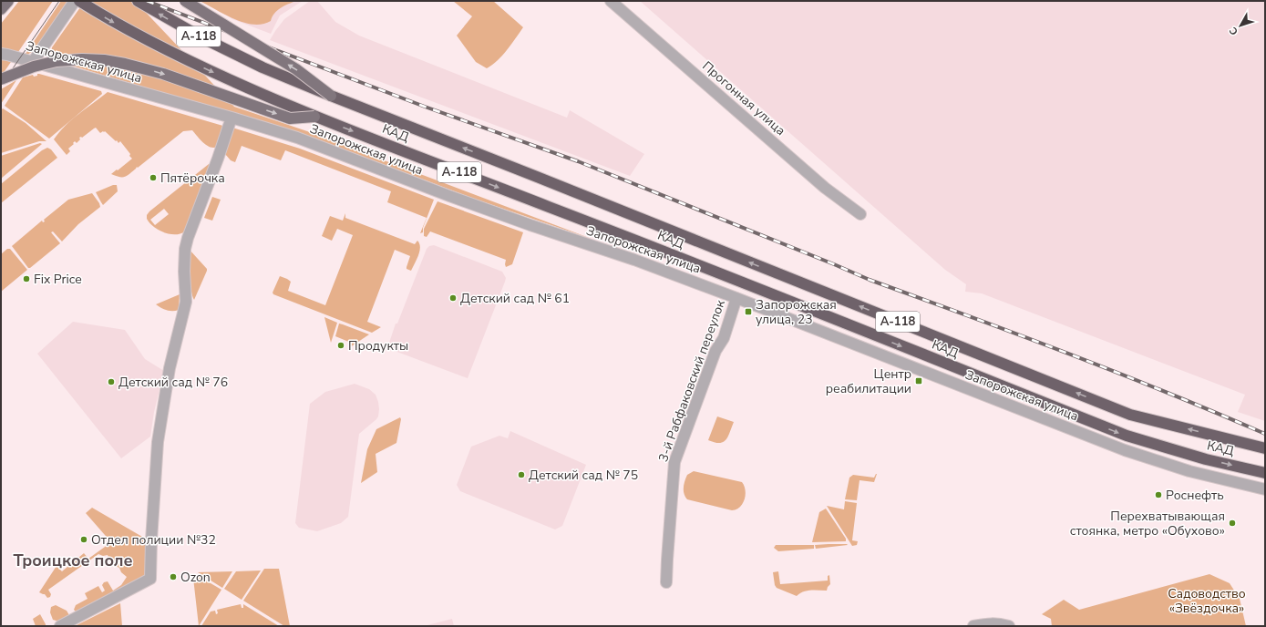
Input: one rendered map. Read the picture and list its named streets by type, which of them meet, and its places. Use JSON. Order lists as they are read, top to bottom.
{
  "streets": {
    "highway": ["А-118", "КАД"],
    "street": ["Запорожская улица", "Прогонная улица", "3-й Рабфаковский переулок"]
  },
  "crossings": [
    ["Запорожская улица", "3-й Рабфаковский переулок"]
  ],
  "districts": ["Троицкое поле"],
  "parks": ["Садоводство «Звёздочка»"],
  "places": {
    "other": [
      "Пятёрочка",
      "Fix Price",
      "Детский сад № 61",
      "Продукты",
      "Детский сад № 76",
      "Детский сад № 75",
      "Роснефть",
      "Перехватывающая стоянка, метро «Обухово»",
      "Отдел полиции №32",
      "Ozon"
    ],
    "transit": ["Запорожская улица, 23", "Центр реабилитации"]
  },
  "north": "bottom left"
}
